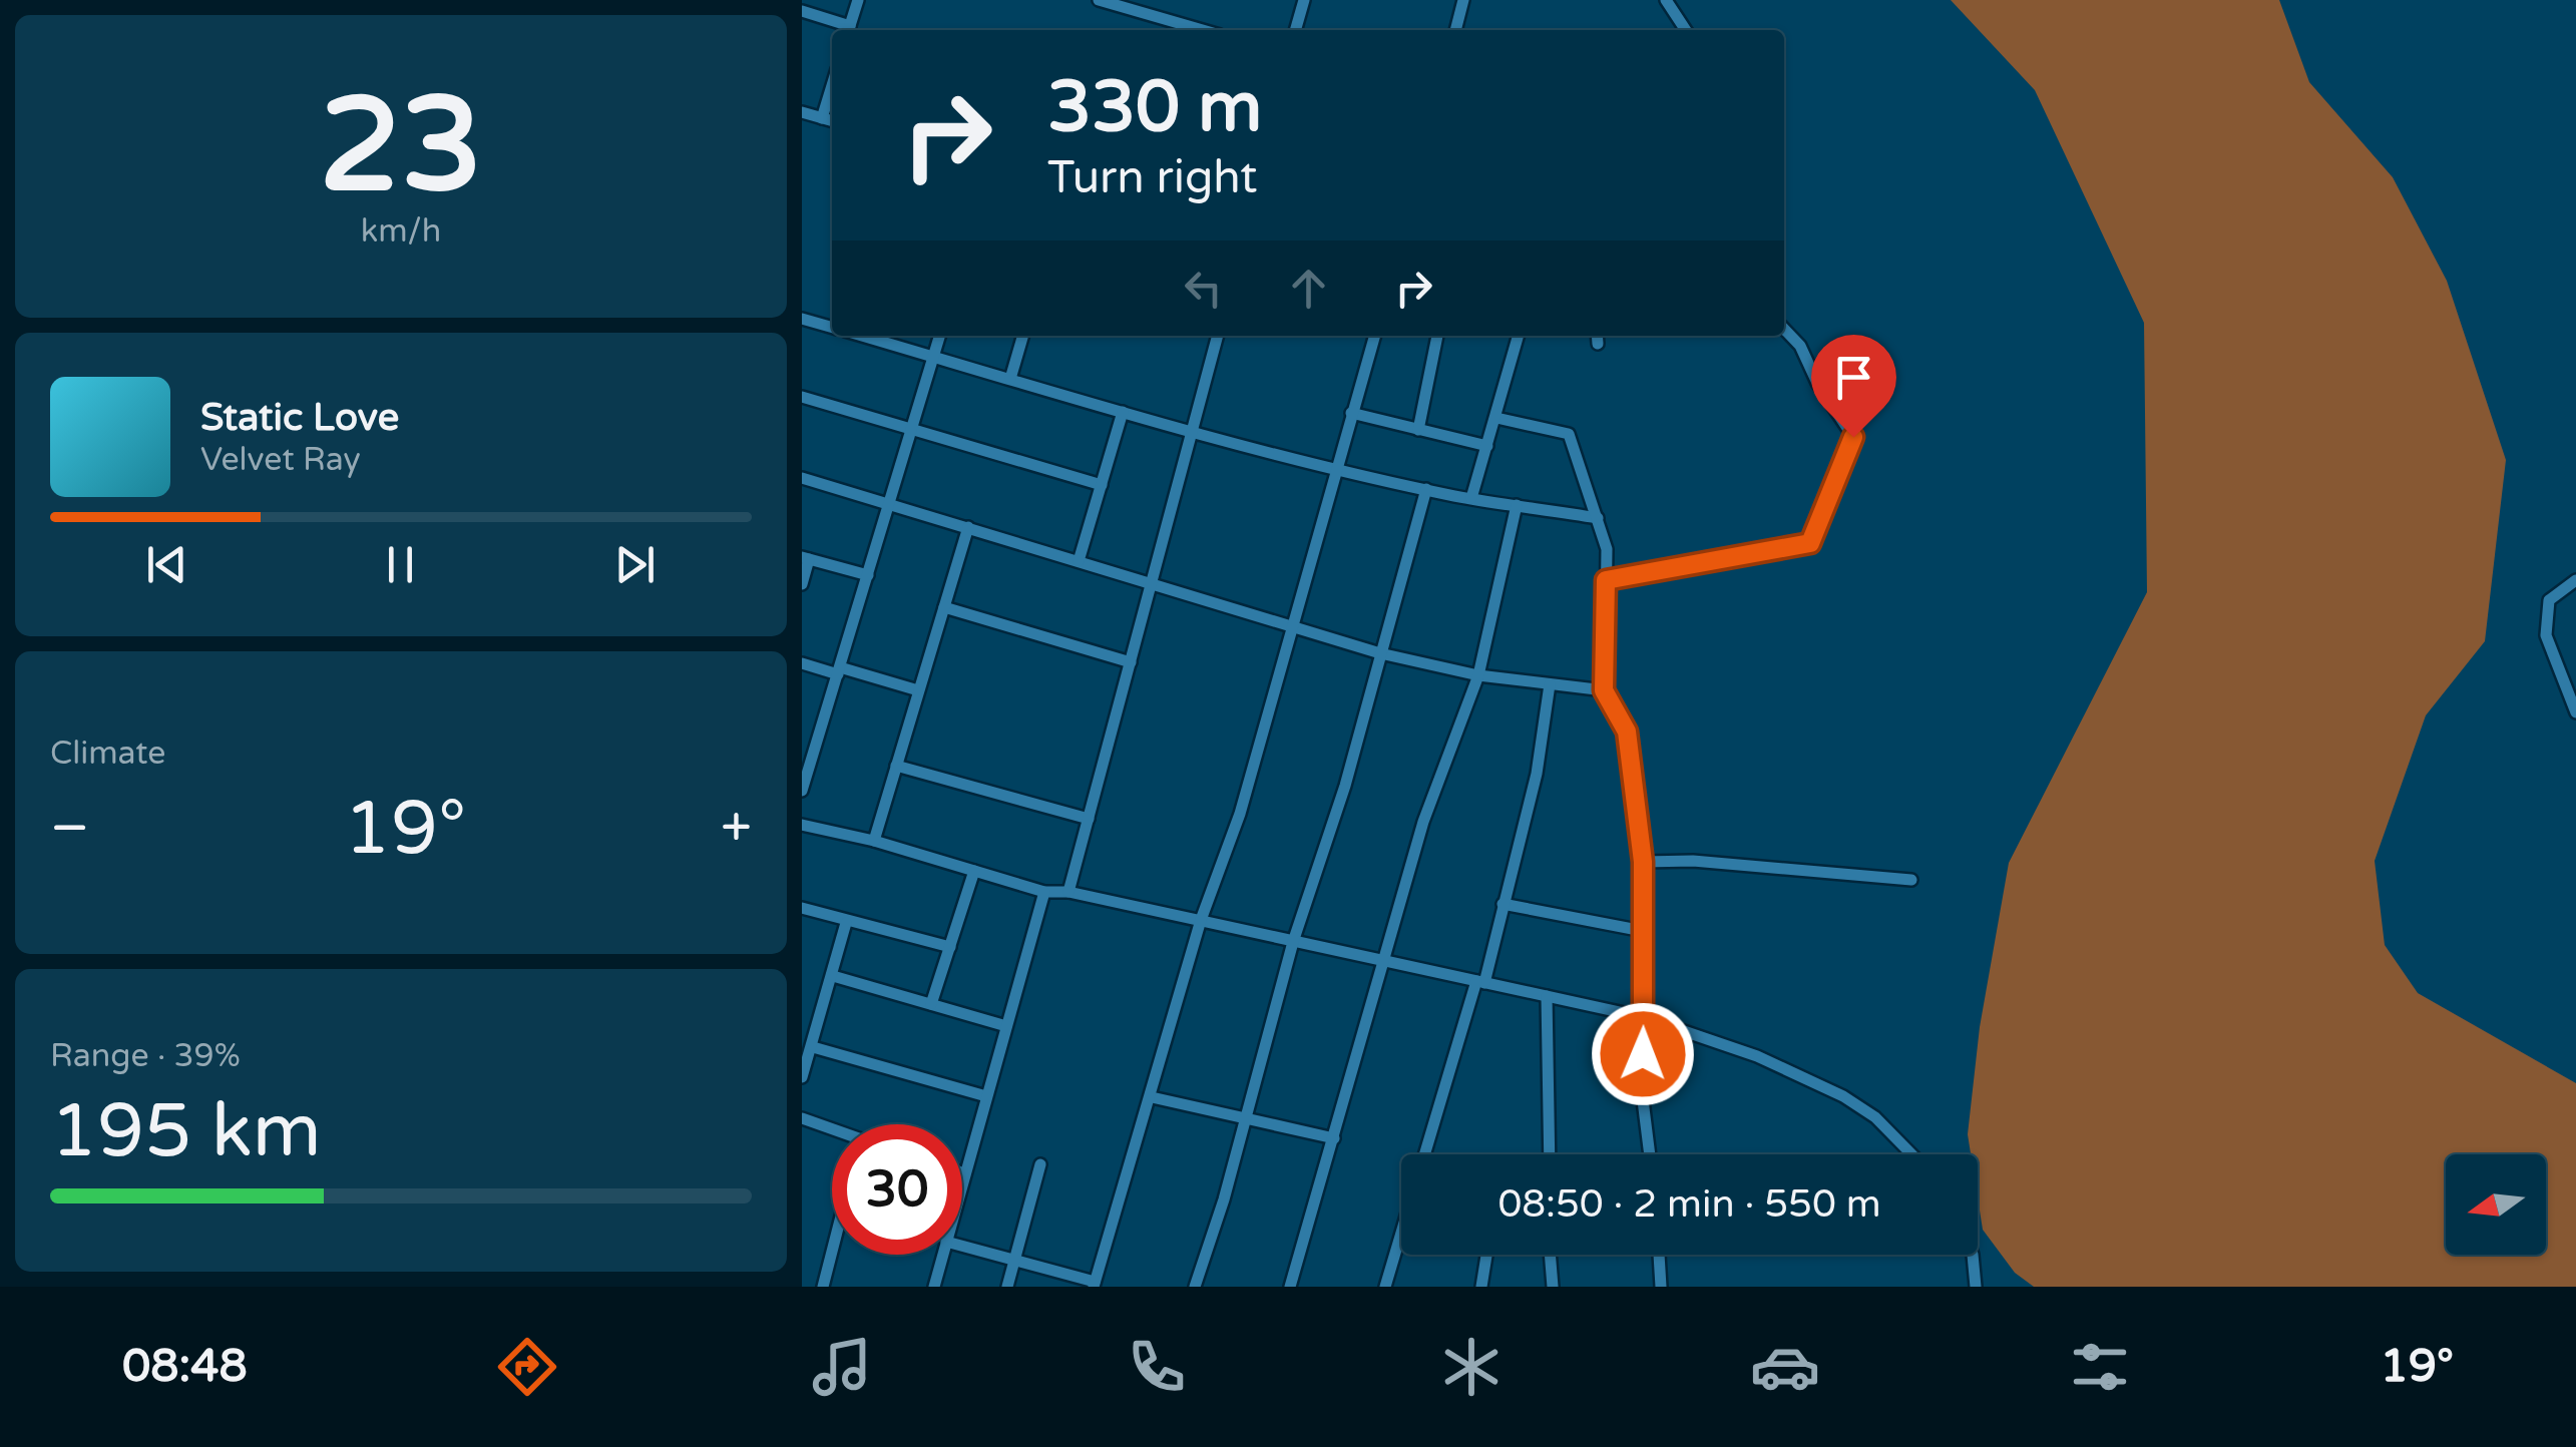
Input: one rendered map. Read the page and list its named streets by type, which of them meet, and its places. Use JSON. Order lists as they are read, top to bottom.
{
  "north": "left",
  "page": {
    "tile": [
      ["23", "km/h"],
      "Climate",
      ["Range · 39%", "195 km"]
    ],
    "turn": ["330 m", "Turn right"],
    "song": ["Static Love", "Velvet Ray"],
    "heat": ["−", "19°", "+"],
    "limit": "30",
    "trip": "08:50 · 2 min · 550 m",
    "tabs": ["08:48", "19°"]
  }
}
